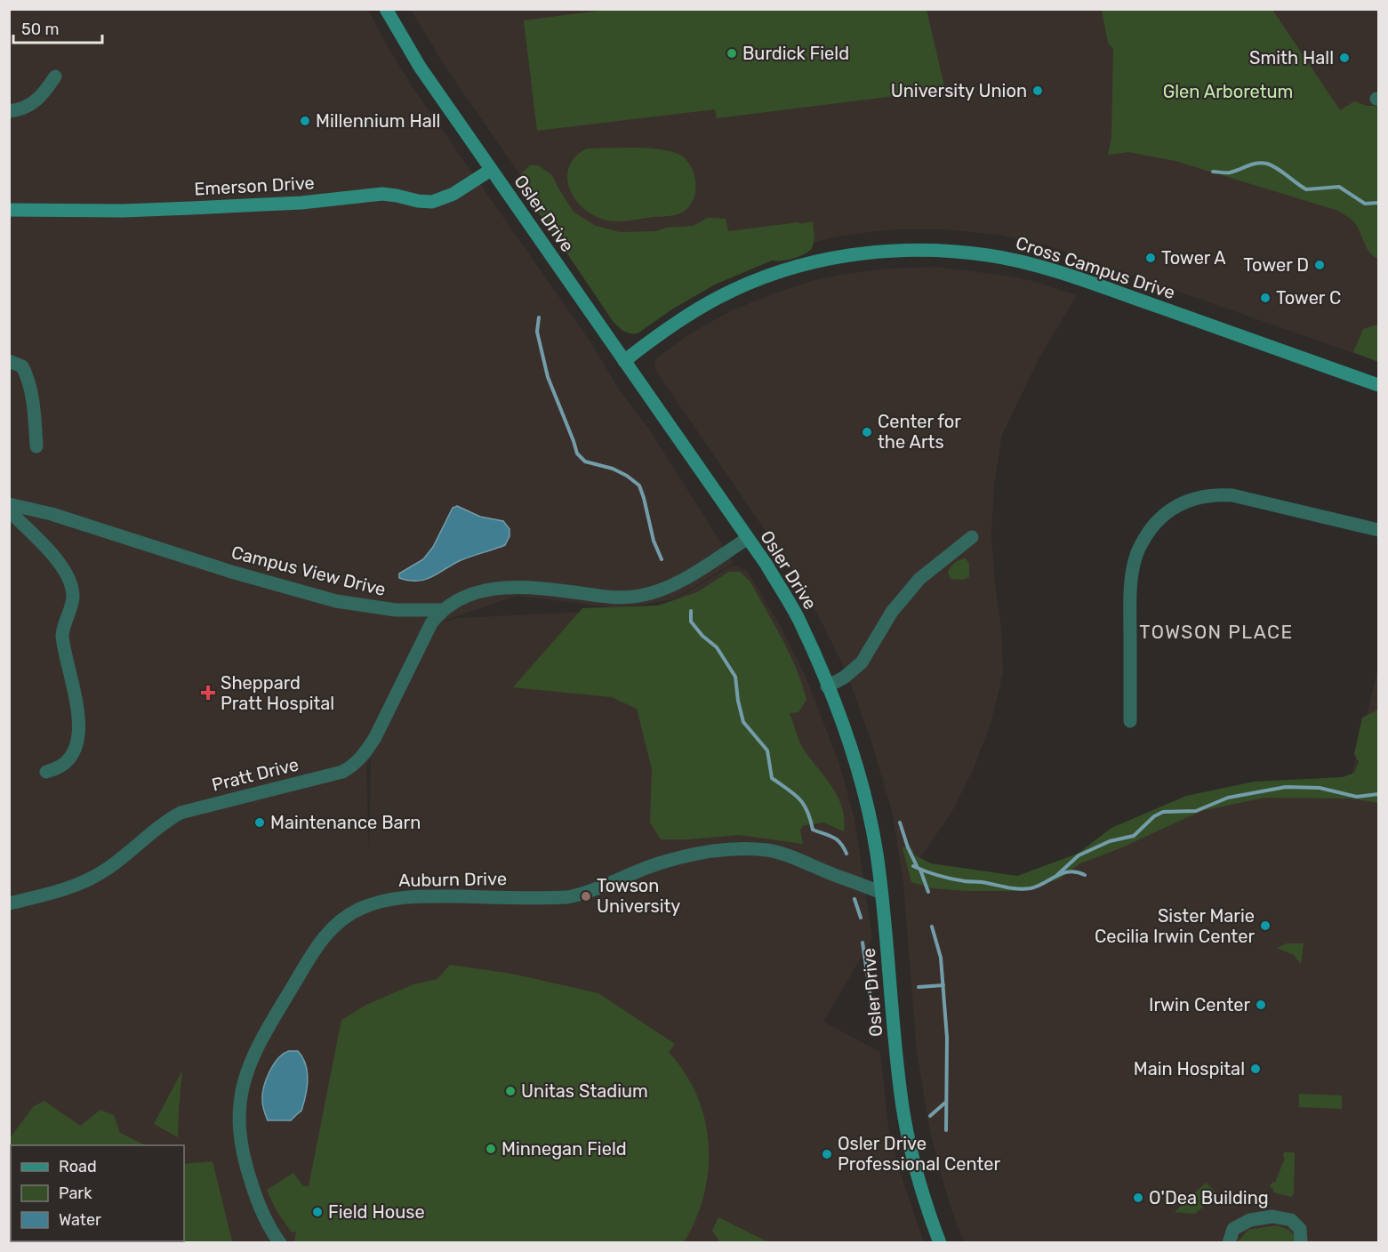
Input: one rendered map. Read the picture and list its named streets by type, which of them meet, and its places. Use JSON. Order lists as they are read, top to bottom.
{
  "streets": {
    "street": [
      "Emerson Drive",
      "Osler Drive",
      "Cross Campus Drive",
      "Campus View Drive",
      "Pratt Drive",
      "Auburn Drive"
    ]
  },
  "crossings": [
    ["Emerson Drive", "Osler Drive"],
    ["Osler Drive", "Cross Campus Drive"],
    ["Osler Drive", "Campus View Drive"],
    ["Osler Drive", "Auburn Drive"],
    ["Campus View Drive", "Pratt Drive"]
  ],
  "districts": ["TOWSON PLACE"],
  "parks": ["Glen Arboretum"],
  "places": {
    "other": [
      "Burdick Field",
      "Smith Hall",
      "University Union",
      "Millennium Hall",
      "Tower A",
      "Tower D",
      "Tower C",
      "Center for the Arts",
      "Maintenance Barn",
      "Towson University",
      "Sister Marie Cecilia Irwin Center",
      "Irwin Center",
      "Main Hospital",
      "Unitas Stadium",
      "Minnegan Field",
      "Osler Drive Professional Center",
      "O'Dea Building",
      "Field House"
    ],
    "health": ["Sheppard Pratt Hospital"]
  },
  "legend": ["Road", "Park", "Water"],
  "scale_bar": "50 m"
}
